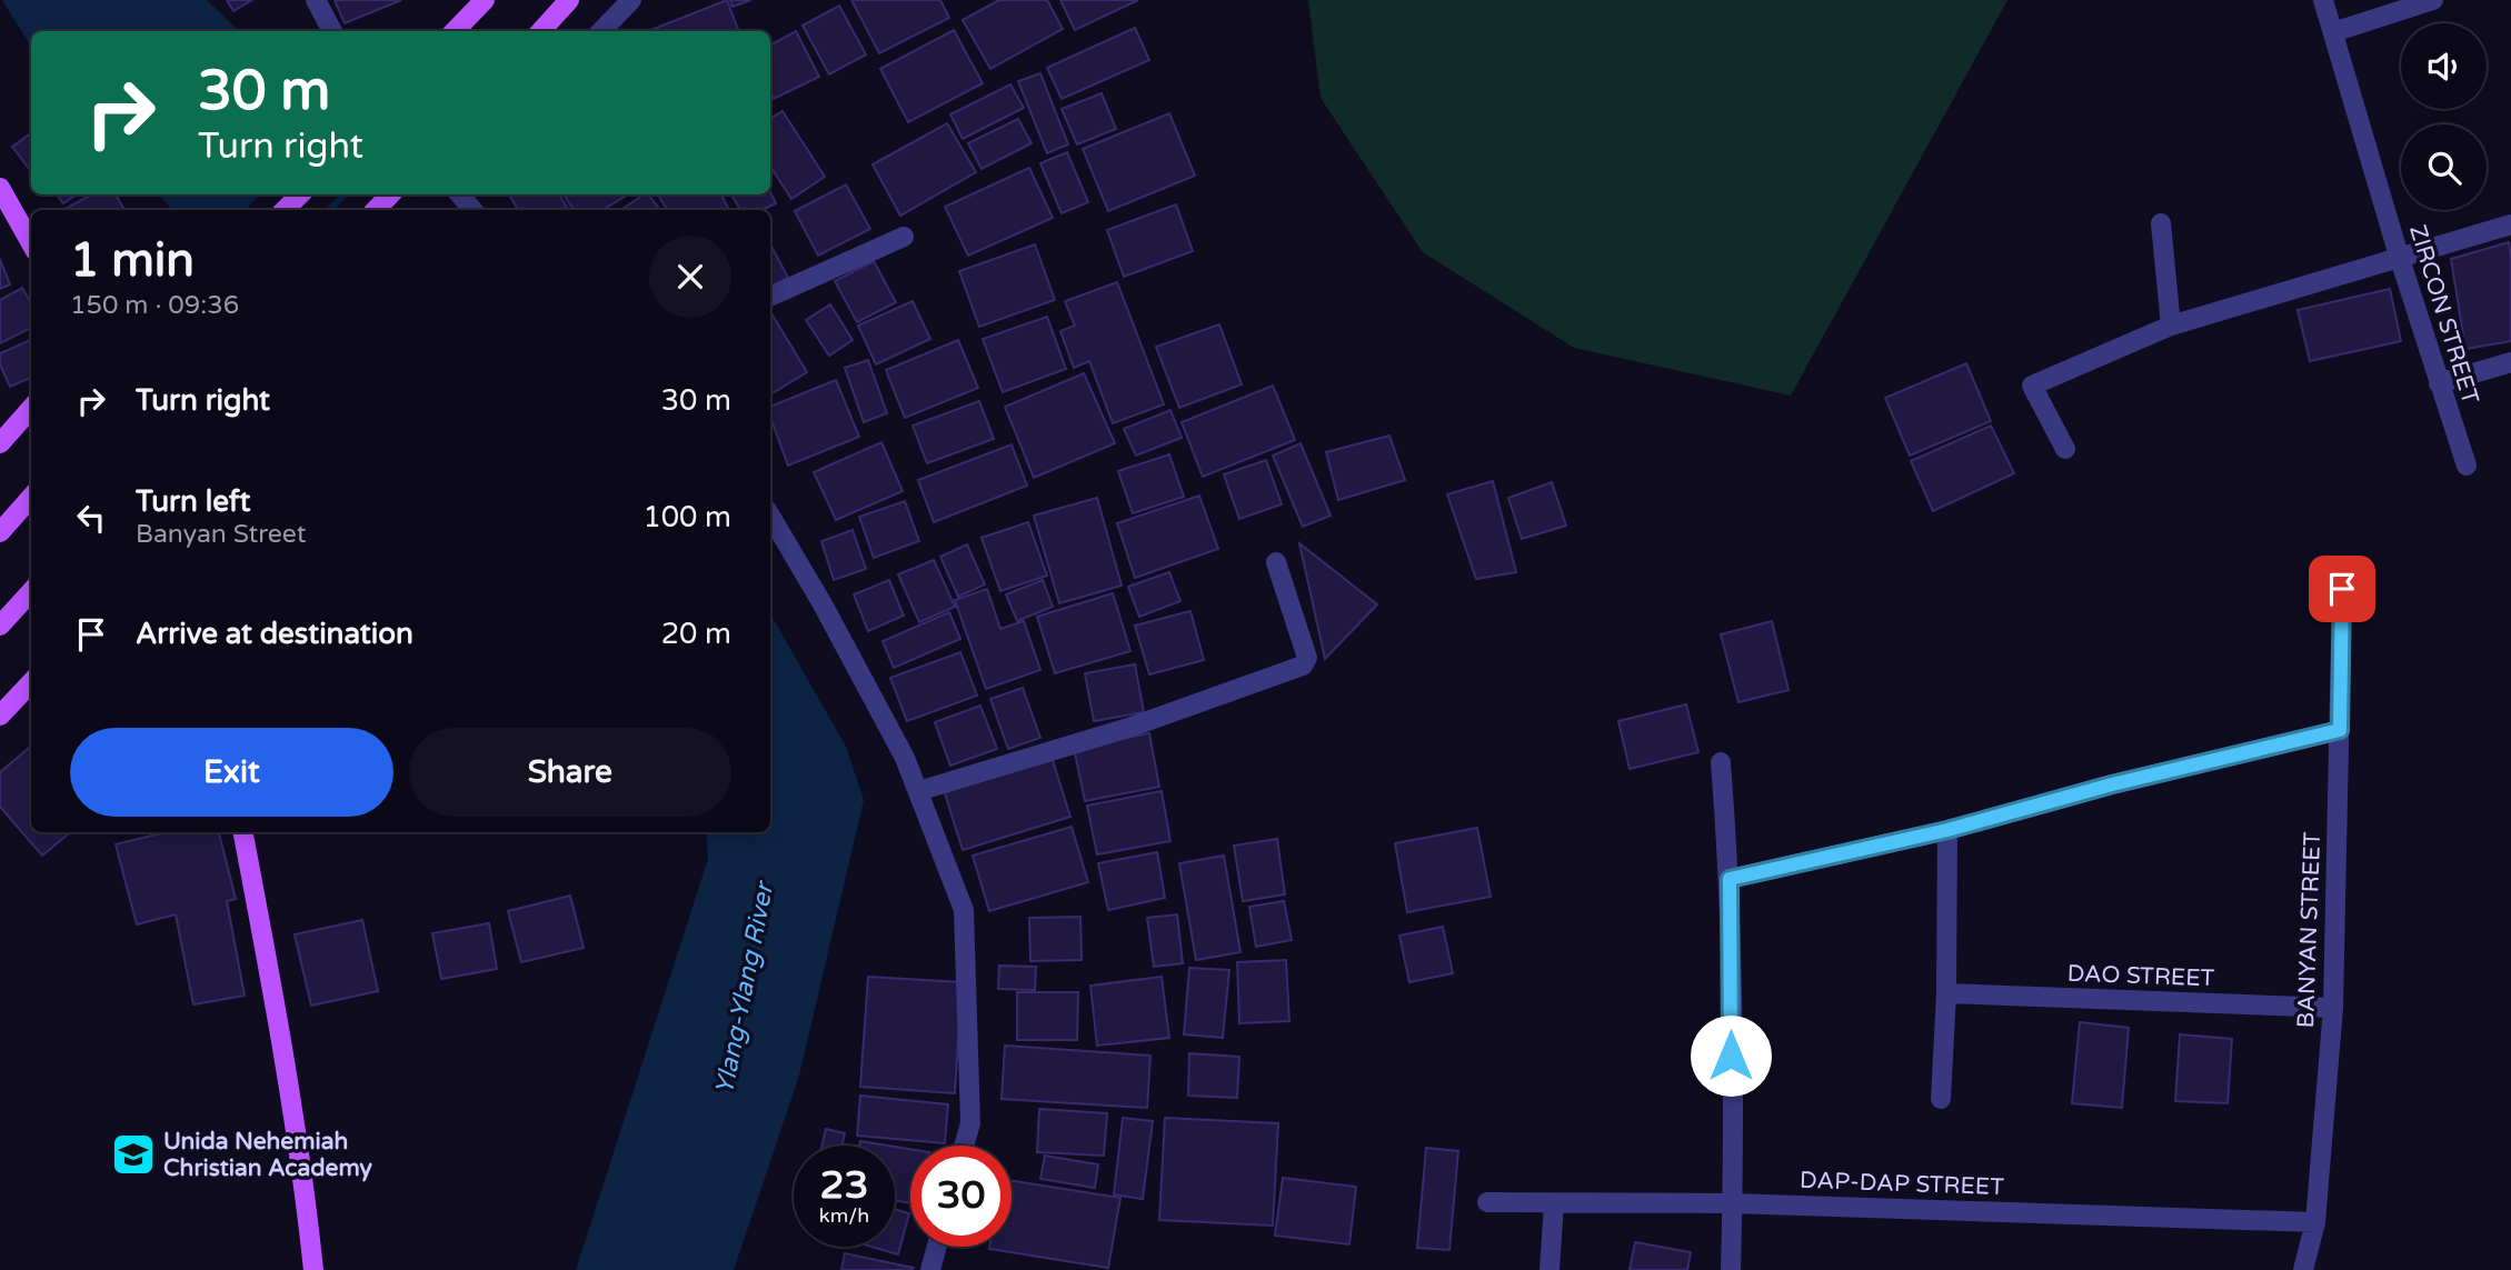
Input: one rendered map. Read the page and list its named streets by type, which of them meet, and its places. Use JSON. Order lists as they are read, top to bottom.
{
  "streets": {
    "street": [
      "ZIRCON STREET",
      "BANYAN STREET",
      "DAO STREET",
      "DAP-DAP STREET"
    ]
  },
  "crossings": [
    ["BANYAN STREET", "DAO STREET"],
    ["BANYAN STREET", "DAP-DAP STREET"]
  ],
  "water": ["Ylang-Ylang River"],
  "places": {
    "school or university": ["Unida Nehemiah Christian Academy"]
  },
  "page": {
    "turn": ["30 m", "Turn right"],
    "heading": ["1 min", "150 m · 09:36"],
    "list": [
      {
        "name": "Turn right",
        "value": "30 m"
      },
      {
        "name": "Turn left",
        "note": "Banyan Street",
        "value": "100 m"
      },
      {
        "name": "Arrive at destination",
        "value": "20 m"
      }
    ],
    "buttons": ["Exit", "Share"],
    "speed": "23 km/h",
    "limit": "30"
  }
}
